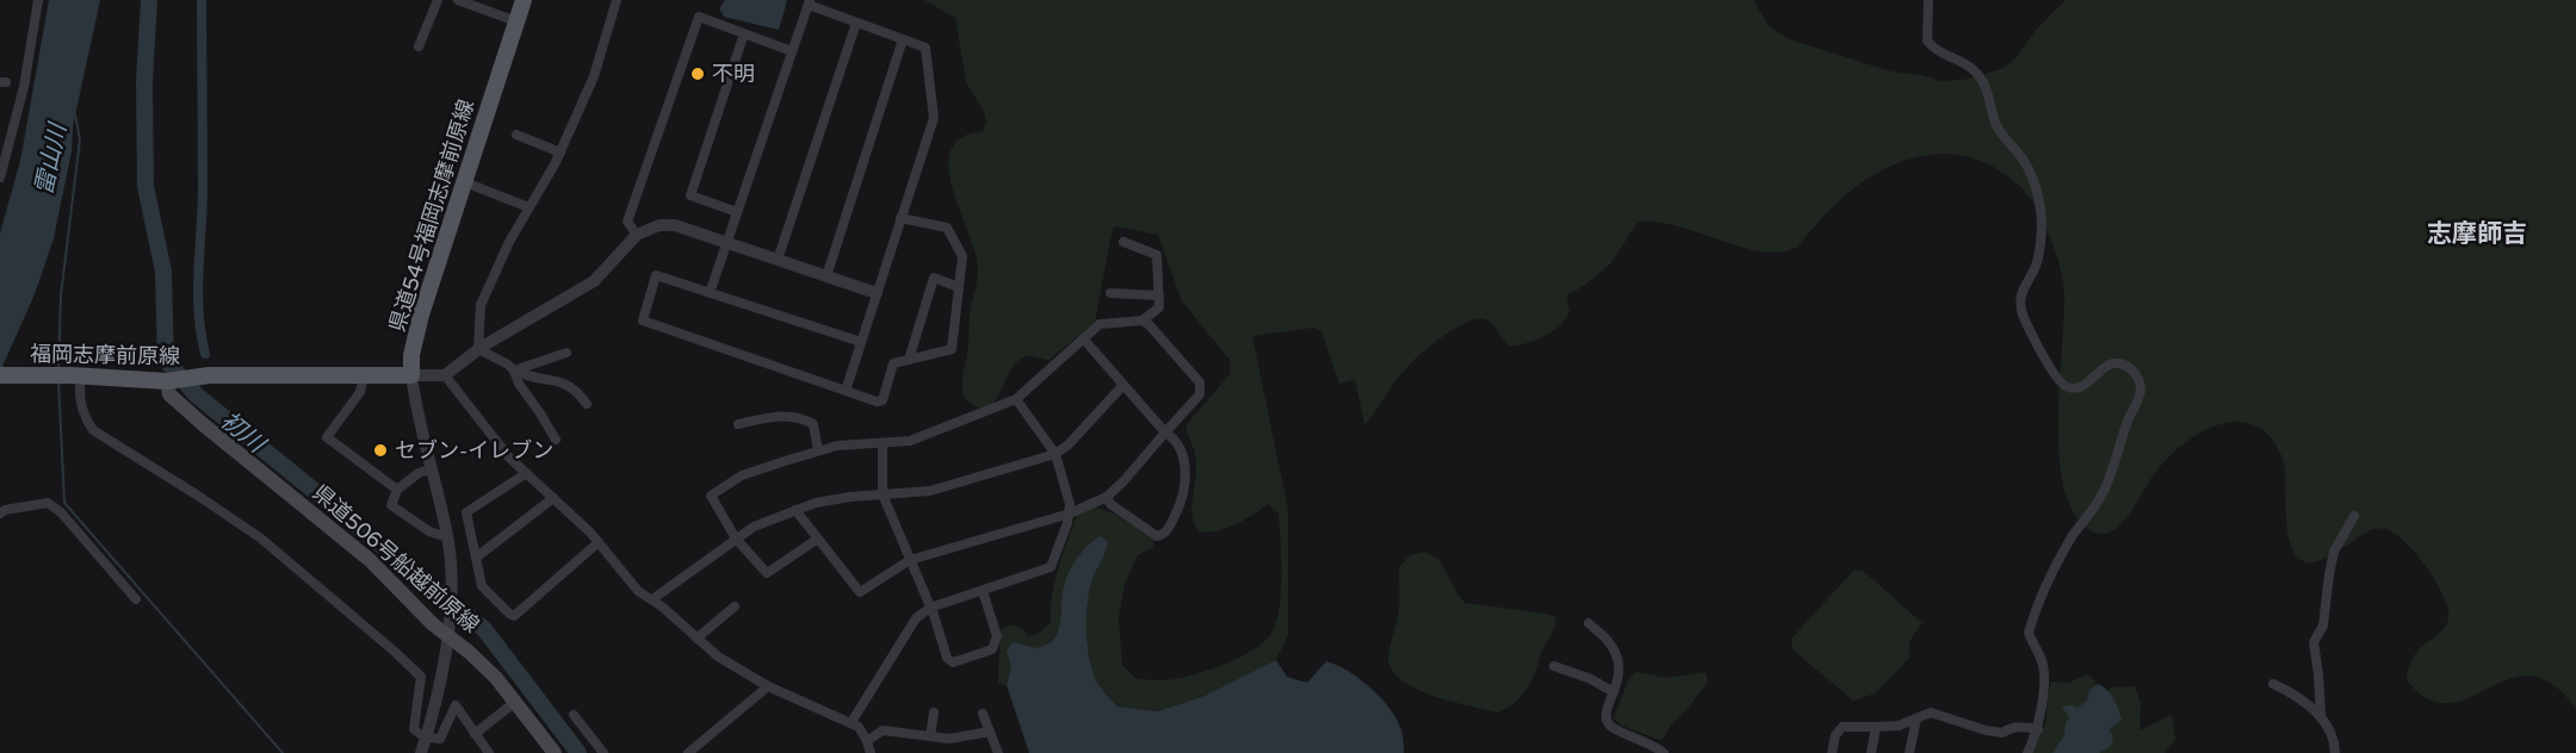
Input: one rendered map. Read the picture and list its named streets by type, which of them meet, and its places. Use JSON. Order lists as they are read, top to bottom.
{
  "streets": {
    "main road": ["県道54号福岡志摩前原線", "福岡志摩前原線", "県道506号船越前原線"]
  },
  "crossings": [
    ["福岡志摩前原線", "県道506号船越前原線"]
  ],
  "districts": ["志摩師吉"],
  "water": ["雷山川", "初川"],
  "places": ["不明", "セブン-イレブン"]
}
